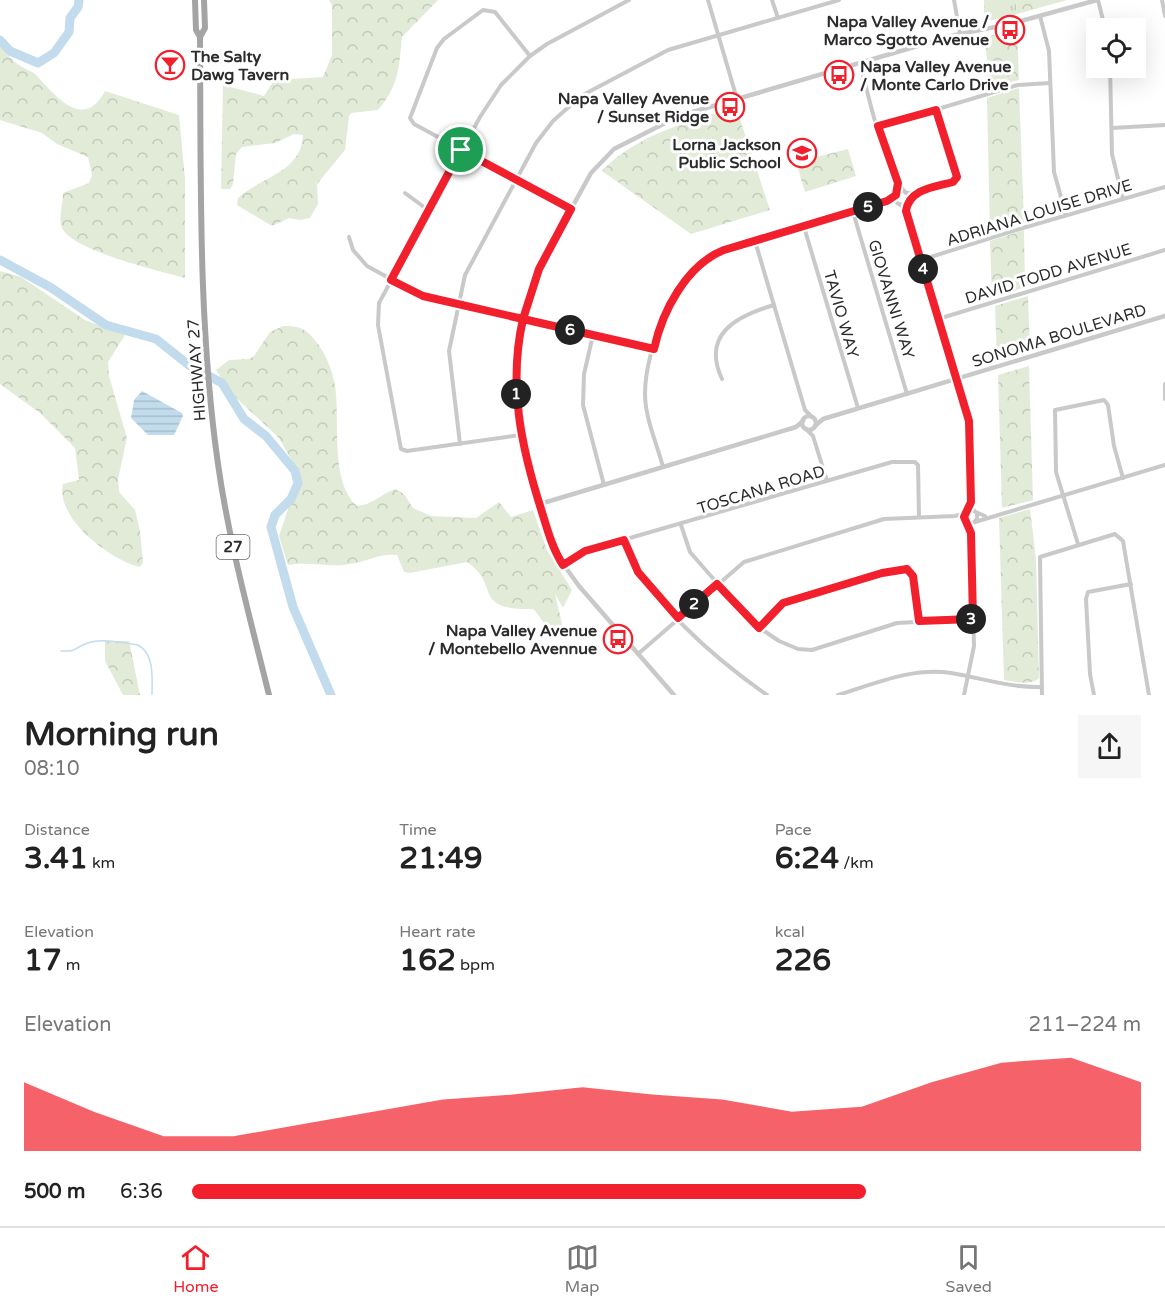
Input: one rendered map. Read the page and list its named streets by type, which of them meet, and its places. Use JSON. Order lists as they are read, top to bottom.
{
  "streets": {
    "main road": ["HIGHWAY 27", "27"],
    "street": [
      "ADRIANA LOUISE DRIVE",
      "DAVID TODD AVENUE",
      "GIOVANNI WAY",
      "TAVIO WAY",
      "SONOMA BOULEVARD",
      "TOSCANA ROAD"
    ]
  },
  "crossings": [
    ["GIOVANNI WAY", "SONOMA BOULEVARD"],
    ["TAVIO WAY", "SONOMA BOULEVARD"]
  ],
  "places": {
    "bus stop": [
      "Napa Valley Avenue / Marco Sgotto Avenue",
      "Napa Valley Avenue / Monte Carlo Drive",
      "Napa Valley Avenue / Sunset Ridge",
      "Napa Valley Avenue / Montebello Avennue"
    ],
    "bar": ["The Salty Dawg Tavern"],
    "school or university": ["Lorna Jackson Public School"]
  },
  "page": {
    "pins": [
      "5",
      "4",
      "6",
      "1",
      "2",
      "3"
    ],
    "heading": ["Morning run", "08:10"],
    "stats": [
      ["Distance", "3.41 km"],
      ["Time", "21:49"],
      ["Pace", "6:24 /km"],
      ["Elevation", "17 m"],
      ["Heart rate", "162 bpm"],
      ["kcal", "226"]
    ],
    "chart": ["Elevation", "211–224 m"],
    "list": [
      {
        "name": "500 m",
        "note": "6:36"
      }
    ],
    "tabs": ["Home", "Map", "Saved"]
  }
}
